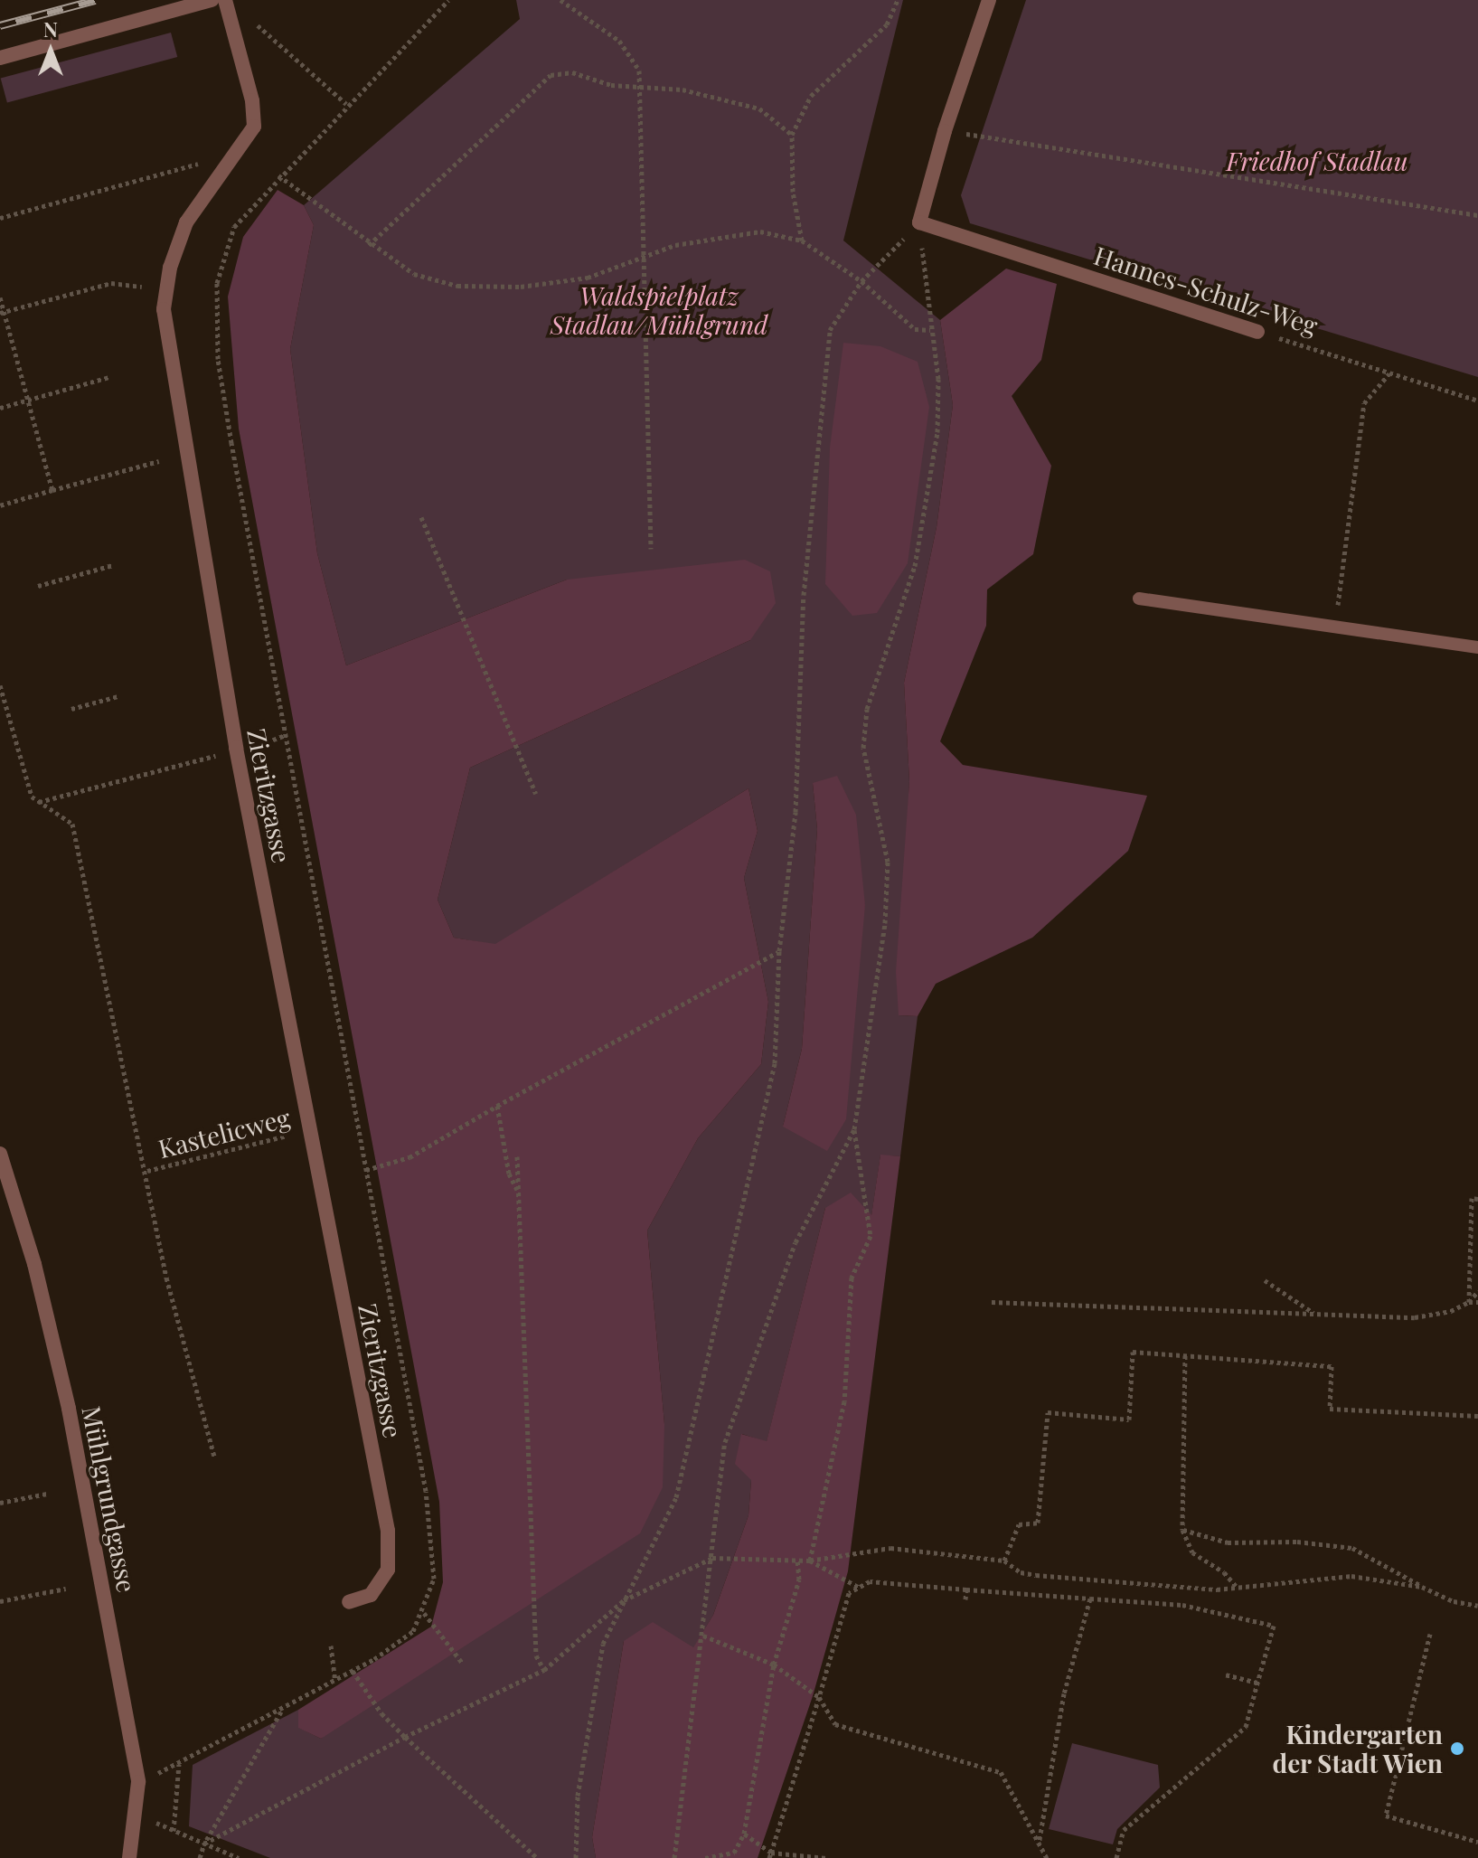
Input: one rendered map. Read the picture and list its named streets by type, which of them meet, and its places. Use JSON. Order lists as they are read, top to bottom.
{
  "streets": {
    "street": ["Hannes-Schulz-Weg", "Zieritzgasse", "Mühlgrundgasse"],
    "path": ["Kastelicweg"]
  },
  "crossings": [
    ["Zieritzgasse", "Kastelicweg"]
  ],
  "parks": ["Friedhof Stadlau", "Waldspielplatz Stadlau/Mühlgrund"],
  "places": ["Kindergarten der Stadt Wien"],
  "north": "top"
}
